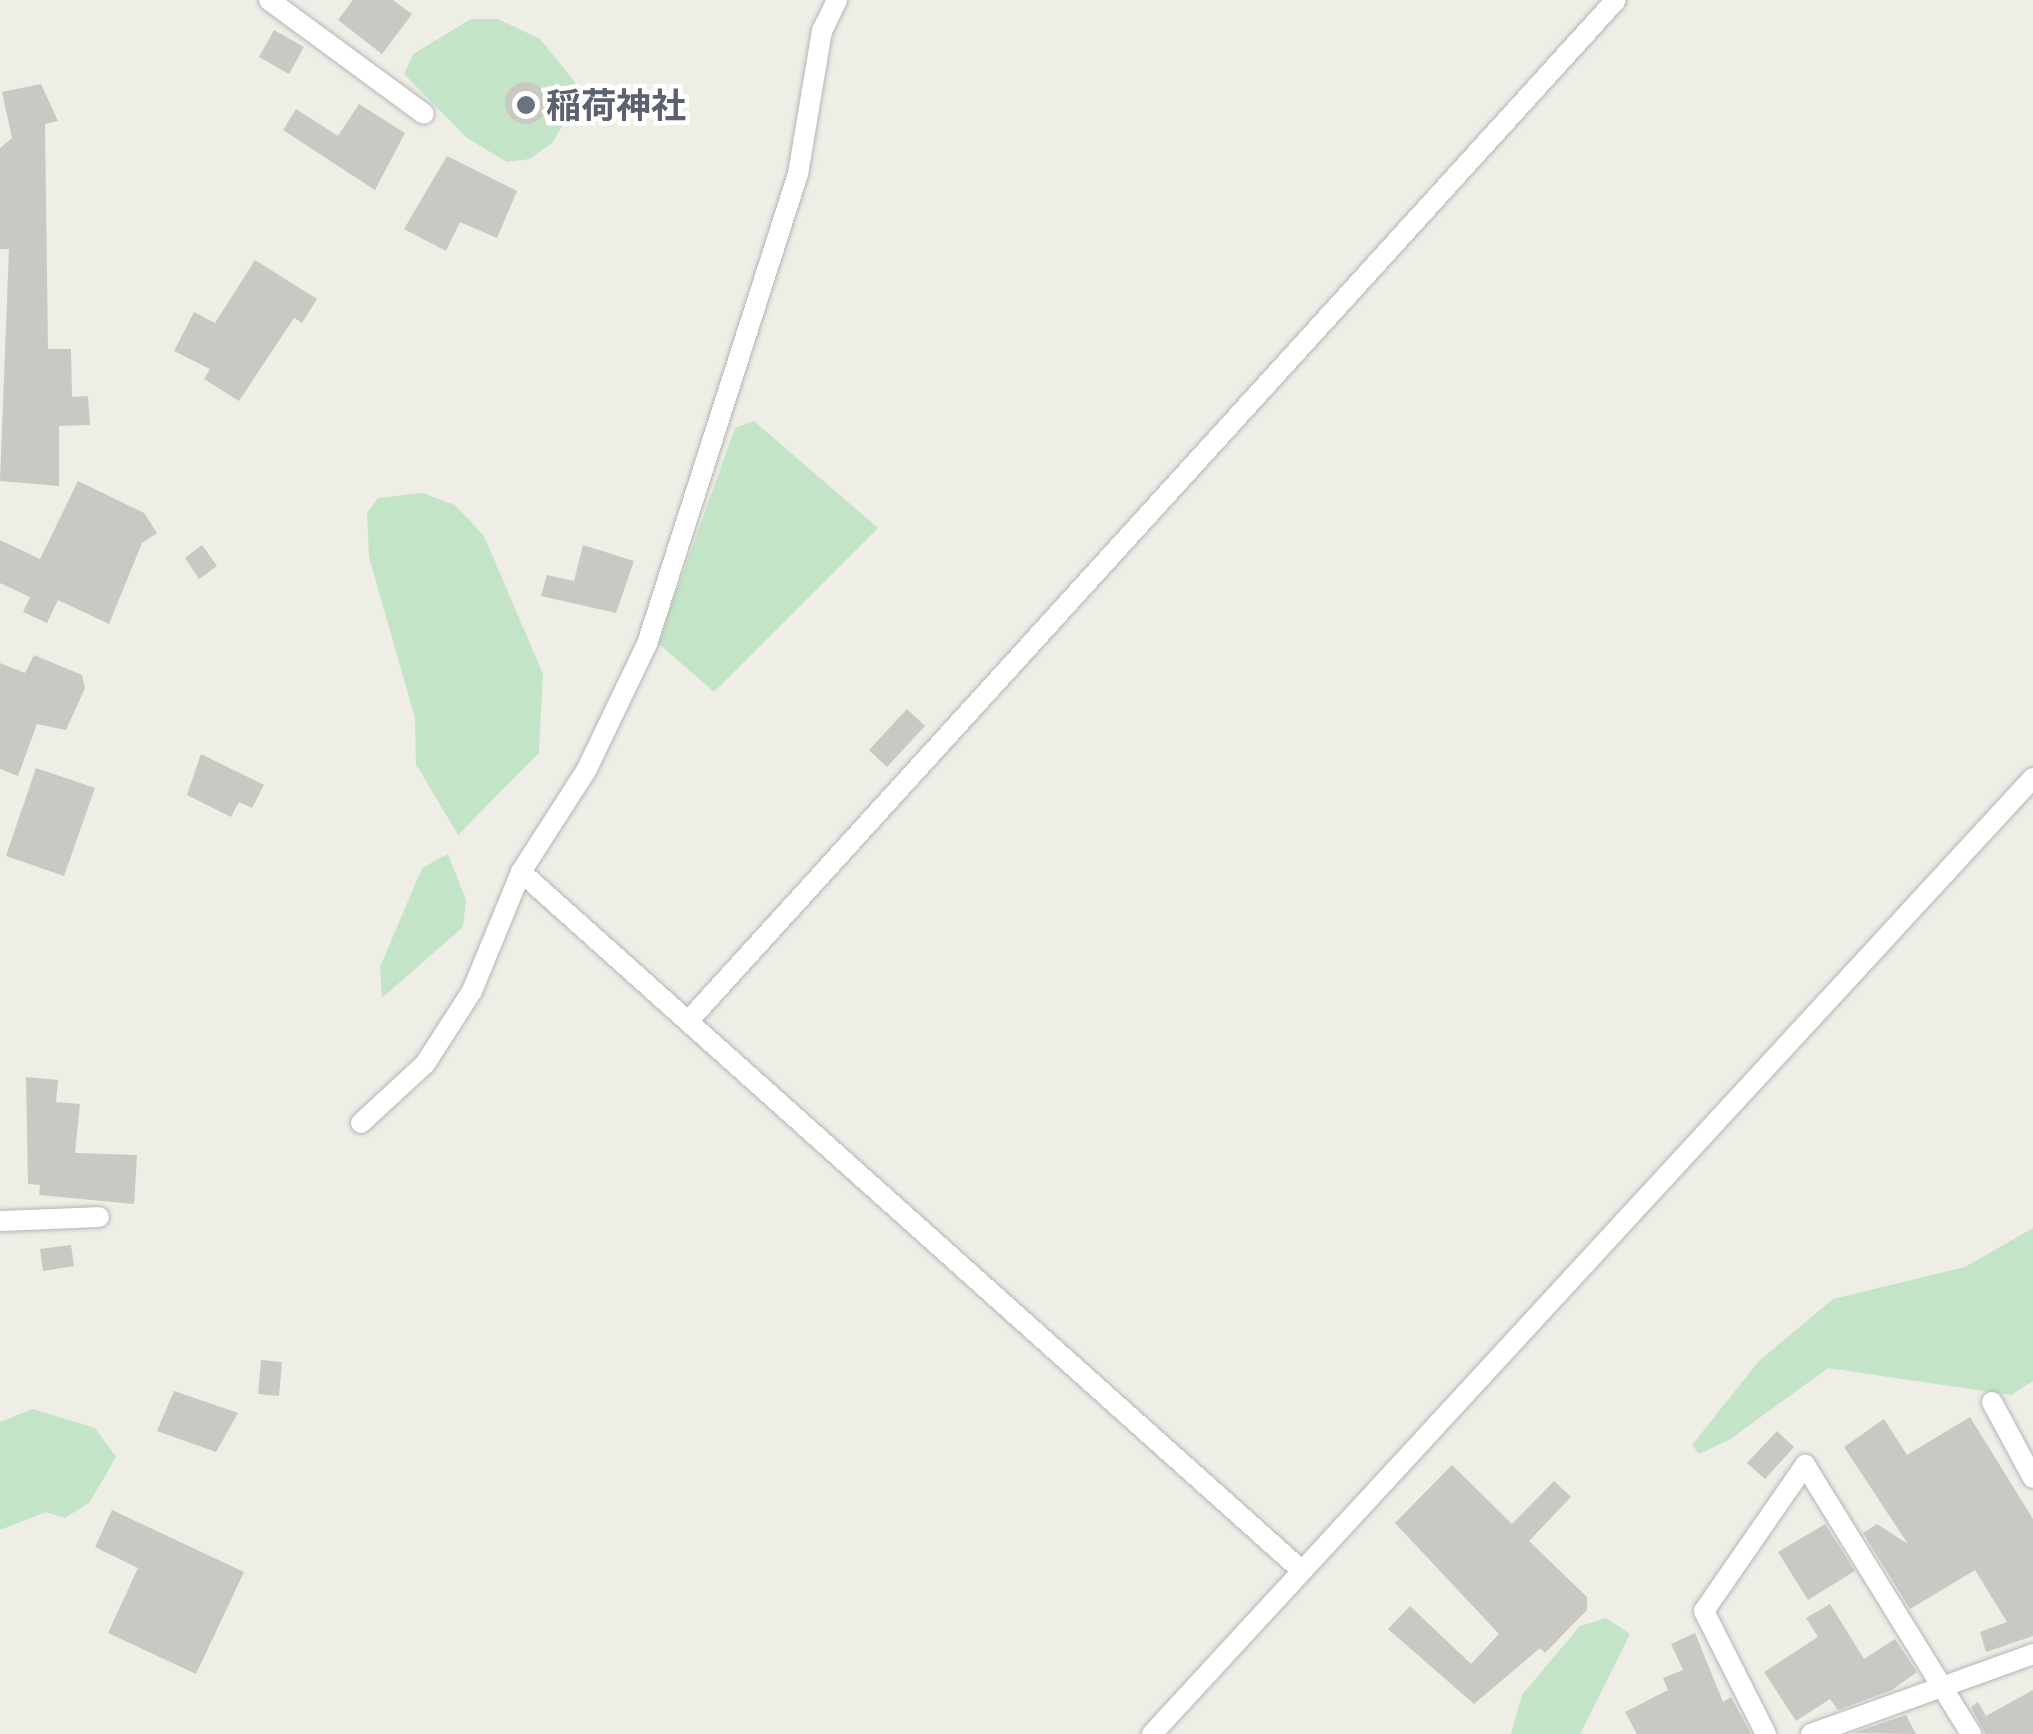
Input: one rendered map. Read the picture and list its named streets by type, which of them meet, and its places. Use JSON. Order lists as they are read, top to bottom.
{
  "places": ["稲荷神社"]
}
